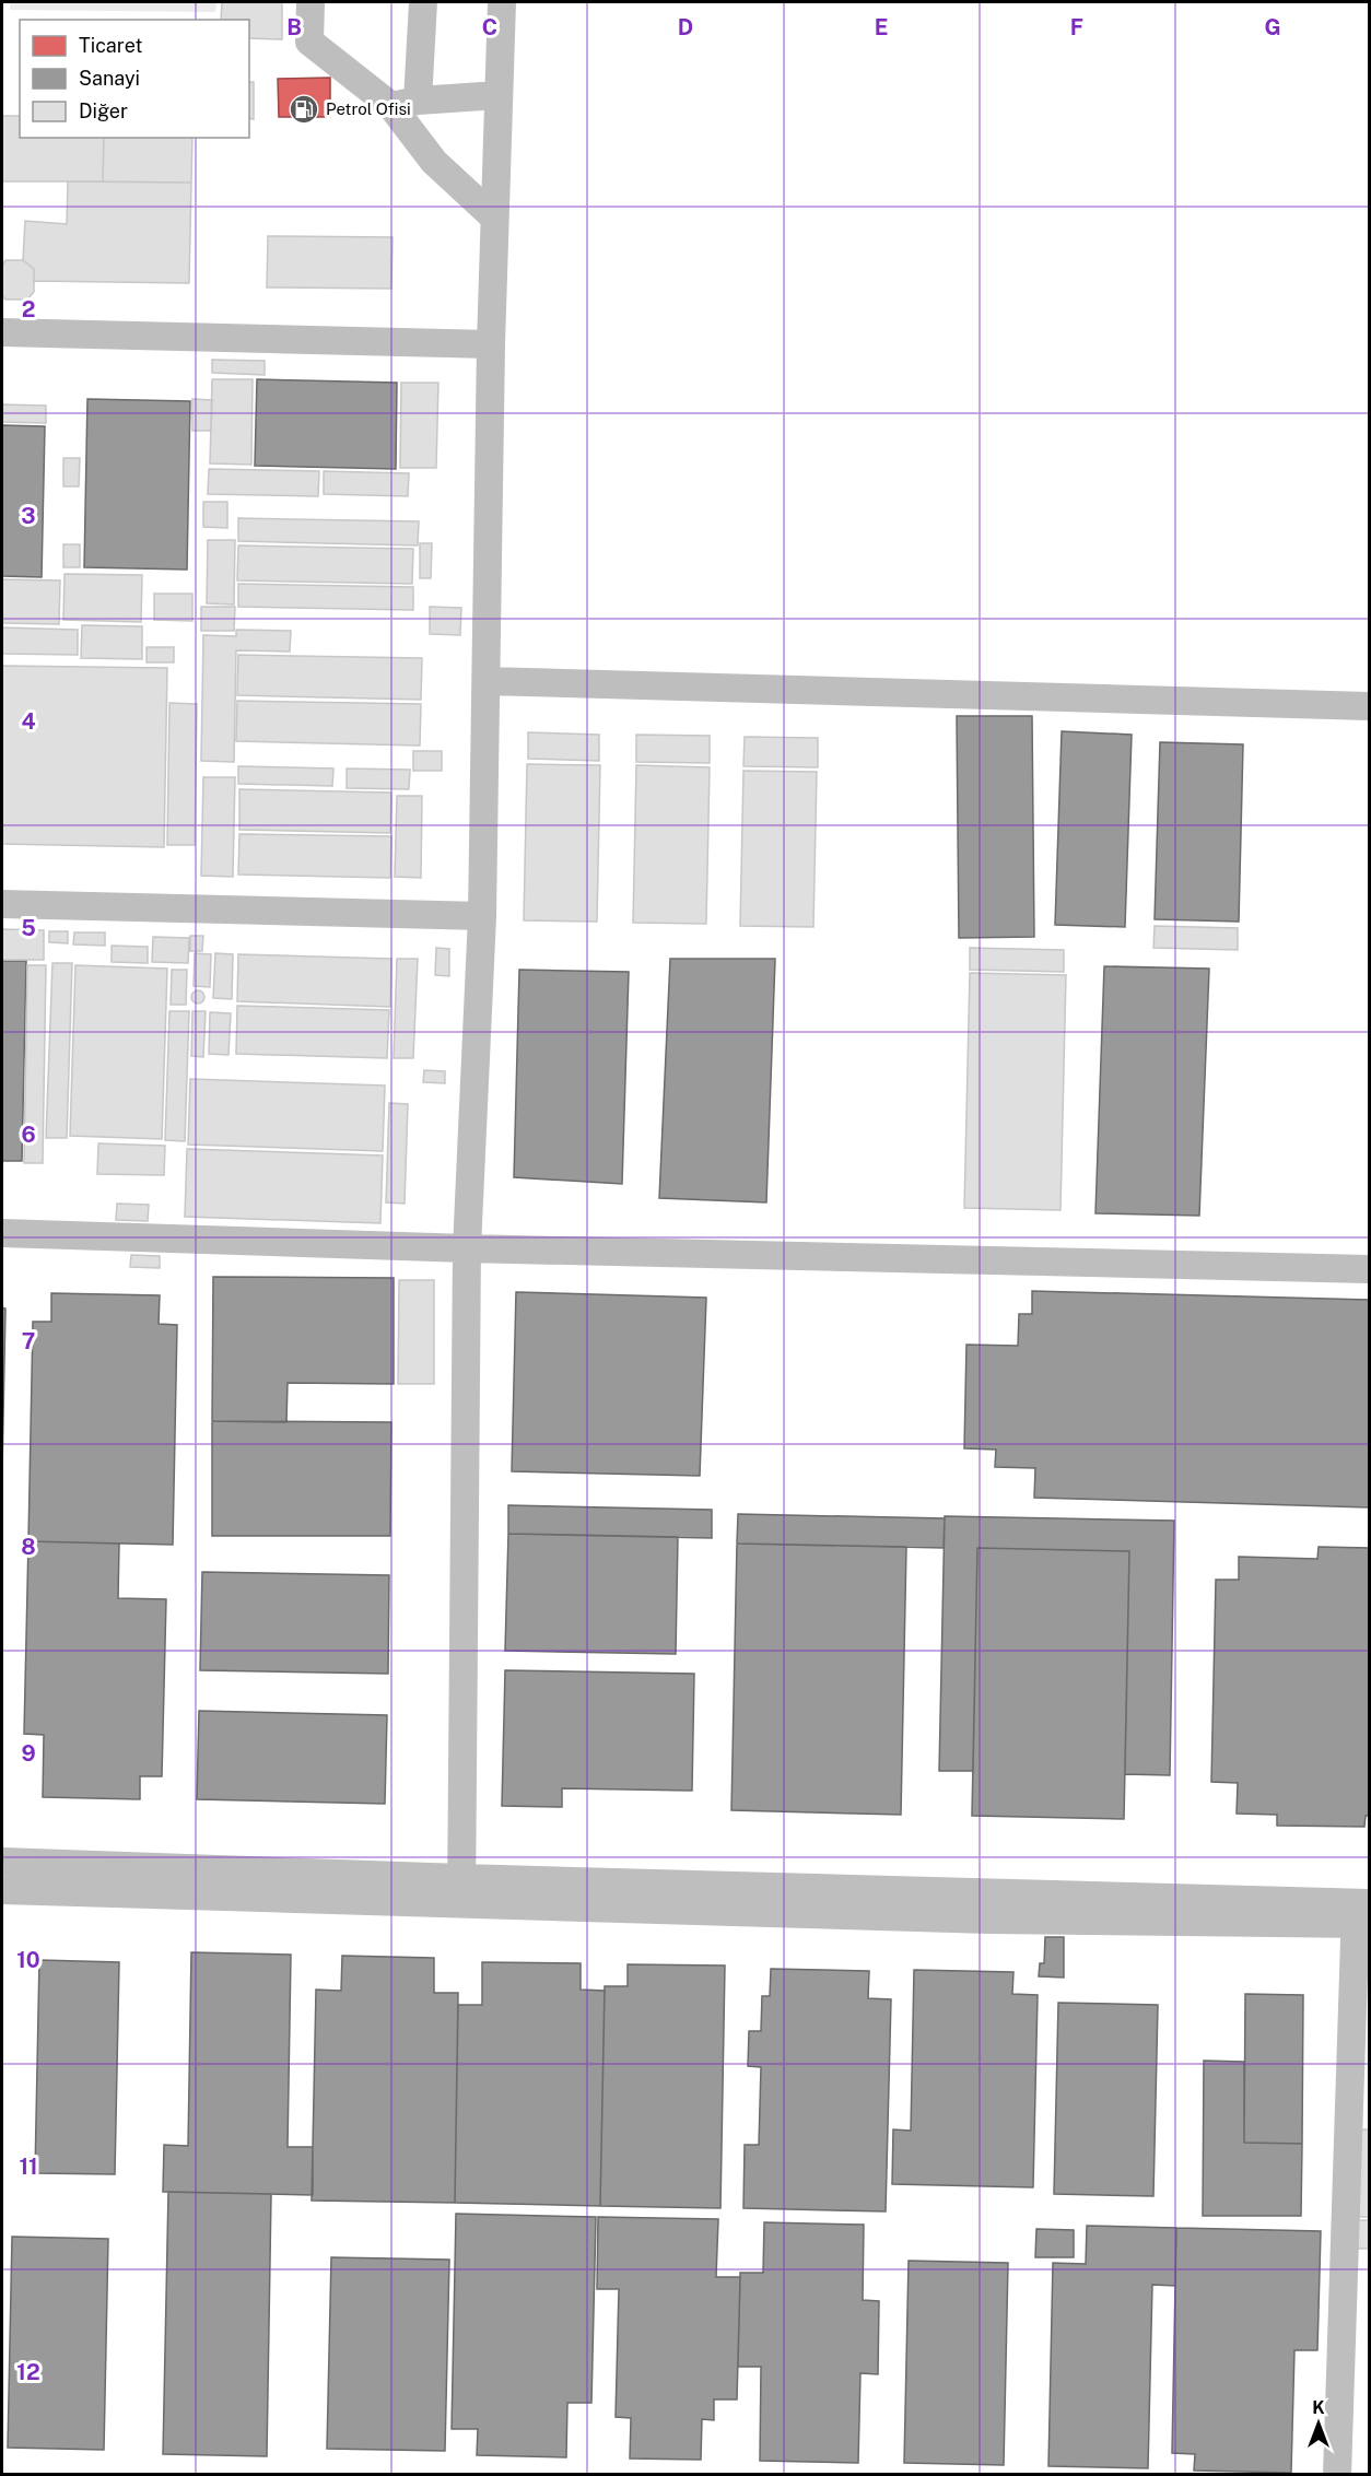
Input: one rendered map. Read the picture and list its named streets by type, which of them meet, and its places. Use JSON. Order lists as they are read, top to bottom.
{
  "places": {
    "fuel station": ["Petrol Ofisi"]
  },
  "legend": ["Ticaret", "Sanayi", "Diğer"],
  "north": "top",
  "grid": {
    "columns": [
      "B",
      "C",
      "D",
      "E",
      "F",
      "G"
    ],
    "rows": [
      "2",
      "3",
      "4",
      "5",
      "6",
      "7",
      "8",
      "9",
      "10",
      "11",
      "12"
    ]
  }
}
